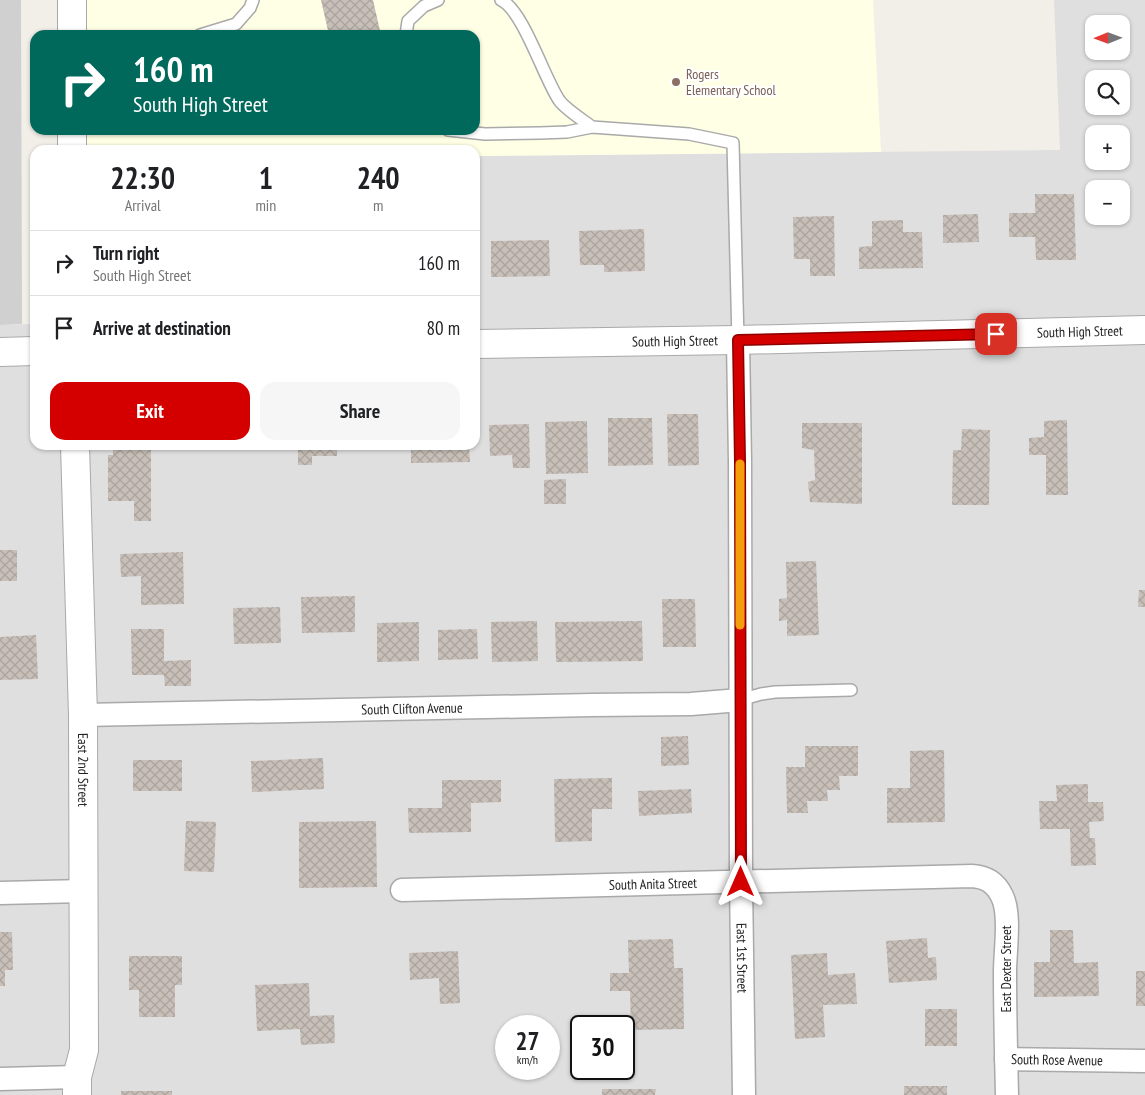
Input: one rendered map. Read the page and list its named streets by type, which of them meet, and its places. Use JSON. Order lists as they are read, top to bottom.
{
  "streets": {
    "street": [
      "South High Street",
      "South Clifton Avenue",
      "East 2nd Street",
      "South Anita Street",
      "East 1st Street",
      "East Dexter Street",
      "South Rose Avenue"
    ]
  },
  "crossings": [
    ["South High Street", "East 1st Street"],
    ["South Clifton Avenue", "East 2nd Street"],
    ["South Clifton Avenue", "East 1st Street"],
    ["South Anita Street", "East 1st Street"],
    ["South Anita Street", "East Dexter Street"],
    ["East Dexter Street", "South Rose Avenue"]
  ],
  "places": ["Rogers Elementary School"],
  "north": "left",
  "page": {
    "map_buttons": ["+", "−"],
    "turn": ["160 m", "South High Street"],
    "eta": [
      "22:30",
      "Arrival",
      "1",
      "min",
      "240",
      "m"
    ],
    "list": [
      {
        "name": "Turn right",
        "note": "South High Street",
        "value": "160 m"
      },
      {
        "name": "Arrive at destination",
        "value": "80 m"
      }
    ],
    "buttons": ["Exit", "Share"],
    "speed": "27 km/h",
    "limit": "30"
  }
}
